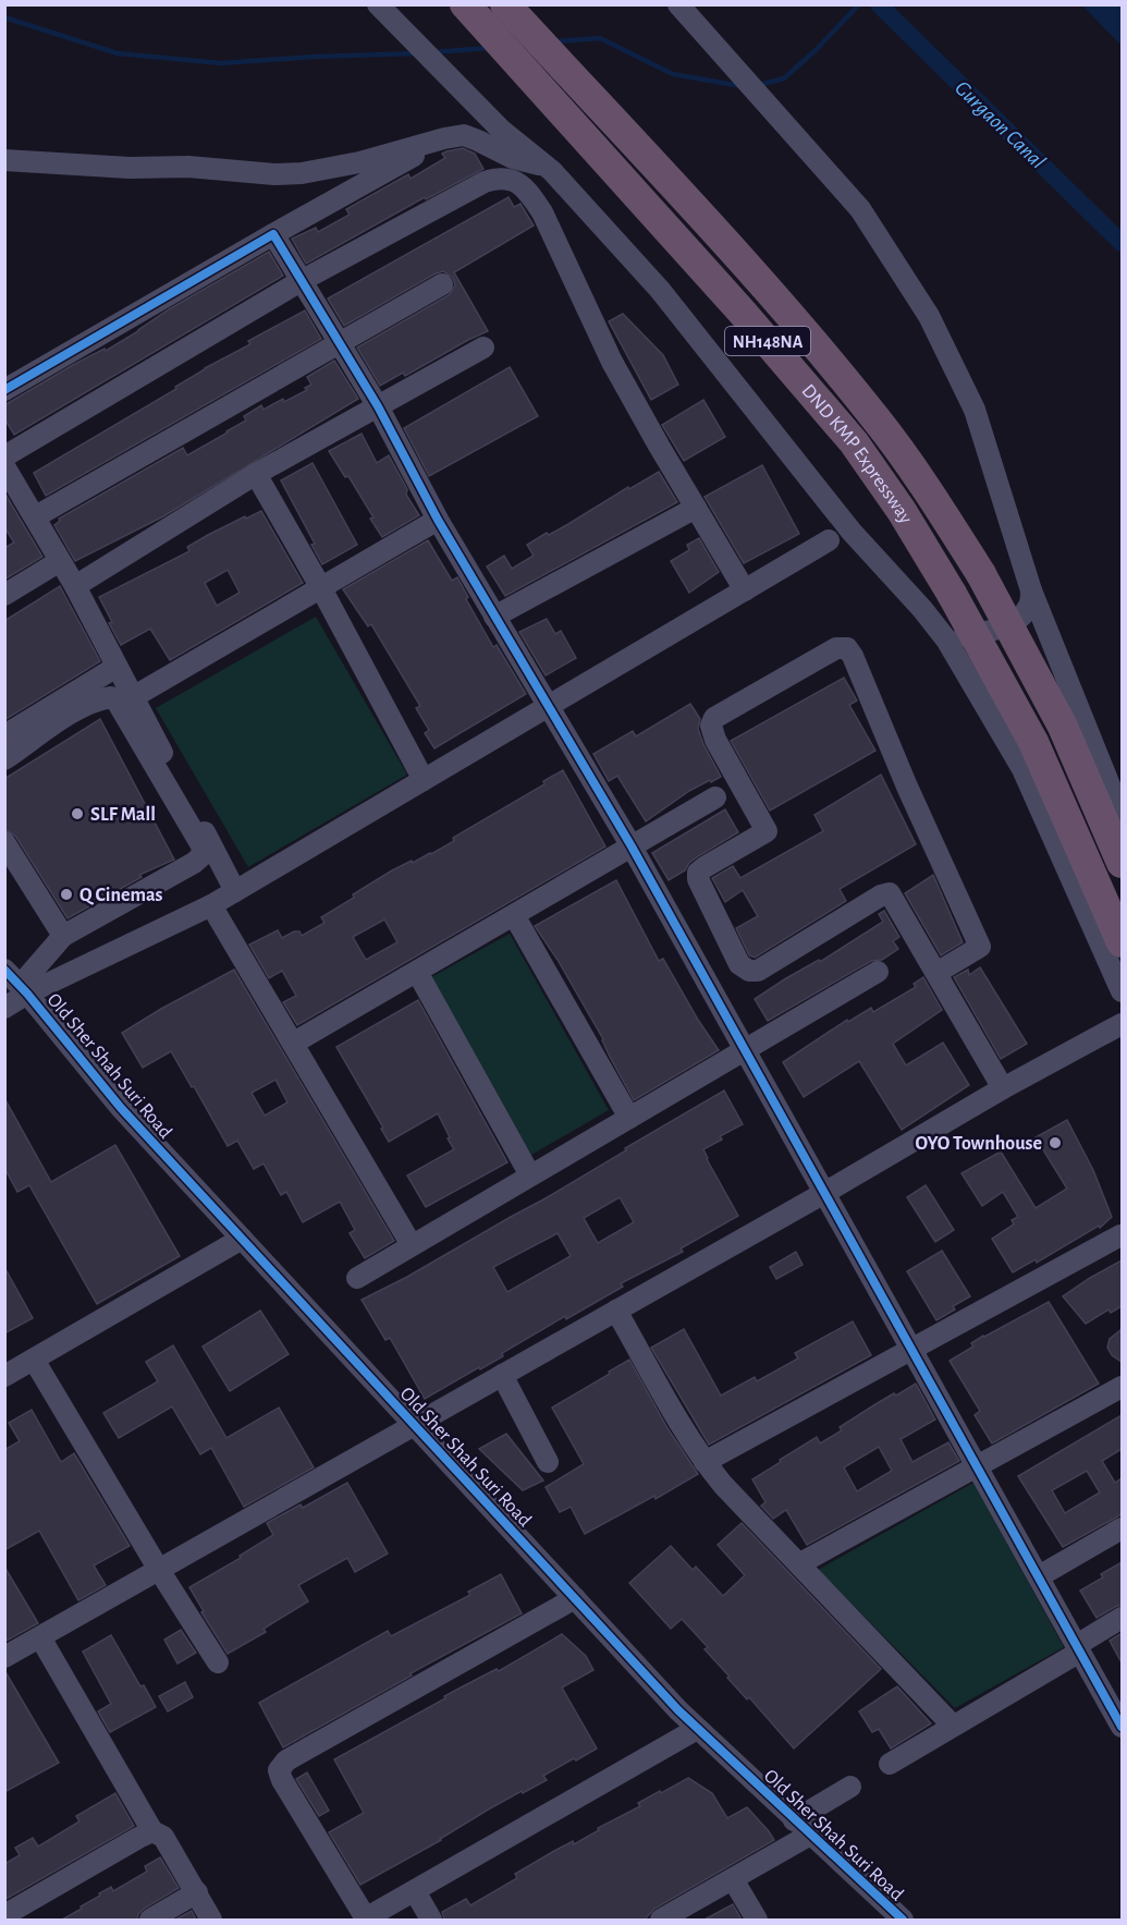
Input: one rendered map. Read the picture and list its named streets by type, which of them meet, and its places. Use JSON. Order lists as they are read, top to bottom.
{
  "streets": {
    "highway": ["NH148NA", "DND KMP Expressway"],
    "street": ["Old Sher Shah Suri Road"]
  },
  "water": ["Gurgaon Canal"],
  "places": ["SLF Mall", "Q Cinemas", "OYO Townhouse"]
}
